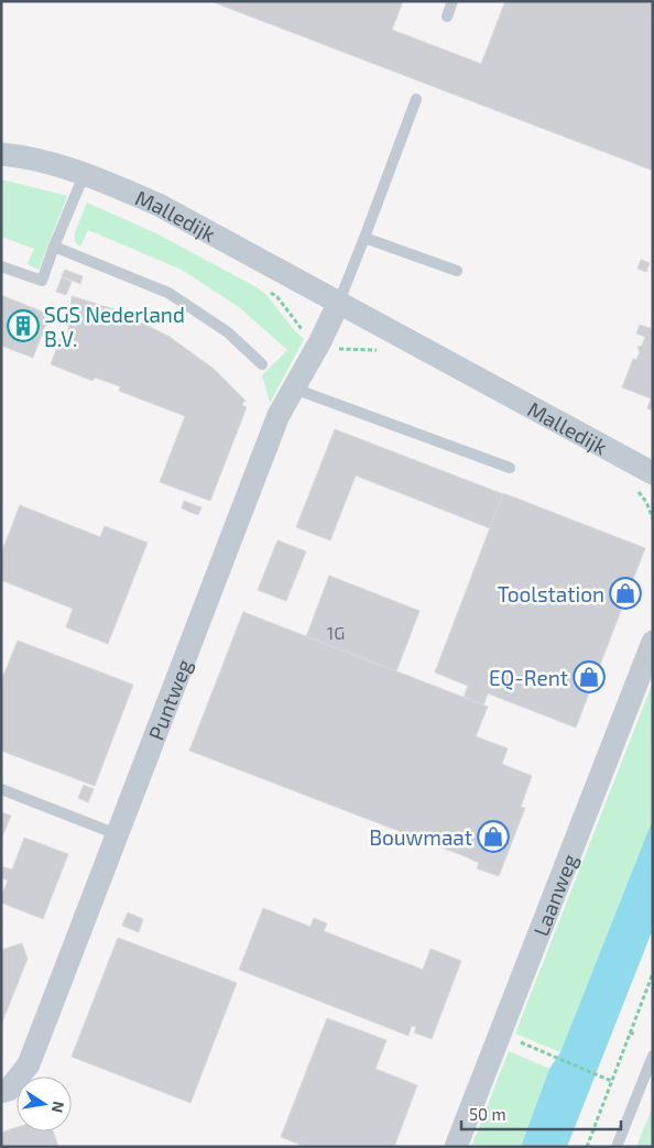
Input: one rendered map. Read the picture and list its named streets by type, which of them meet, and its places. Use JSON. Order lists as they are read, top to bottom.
{
  "streets": {
    "street": ["Malledijk", "Puntweg", "Laanweg"]
  },
  "crossings": [
    ["Malledijk", "Puntweg"]
  ],
  "places": {
    "building": ["SGS Nederland B.V."],
    "shop": ["Toolstation", "EQ-Rent", "Bouwmaat"]
  },
  "house_numbers": ["1G"],
  "scale_bar": "50 m",
  "north": "right"
}
